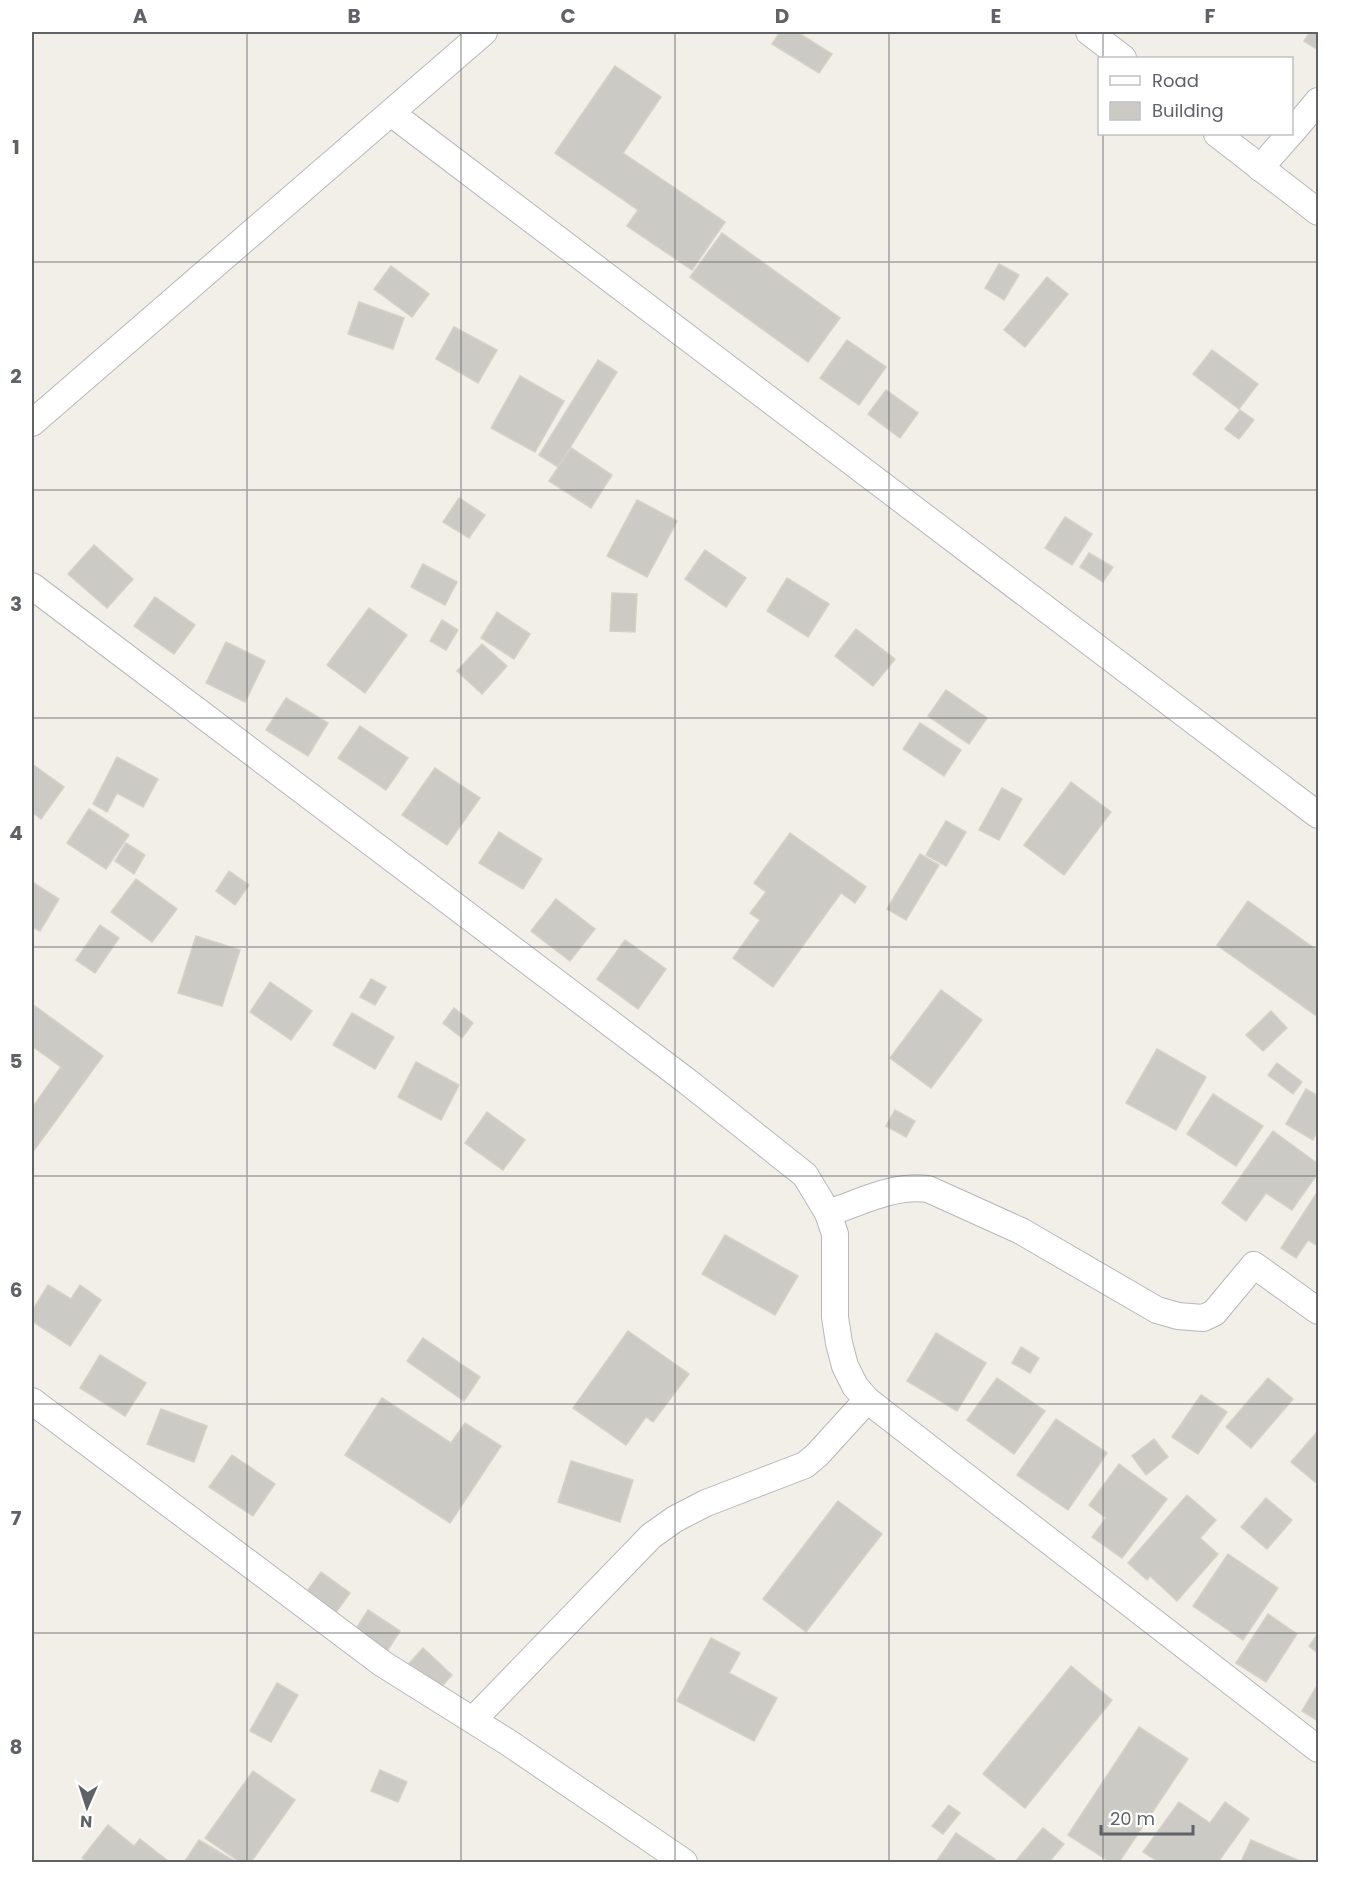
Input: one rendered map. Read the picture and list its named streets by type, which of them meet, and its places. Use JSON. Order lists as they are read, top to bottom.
{
  "legend": ["Road", "Building"],
  "scale_bar": "20 m",
  "north": "bottom",
  "grid": {
    "columns": [
      "A",
      "B",
      "C",
      "D",
      "E",
      "F"
    ],
    "rows": [
      "1",
      "2",
      "3",
      "4",
      "5",
      "6",
      "7",
      "8"
    ]
  }
}
